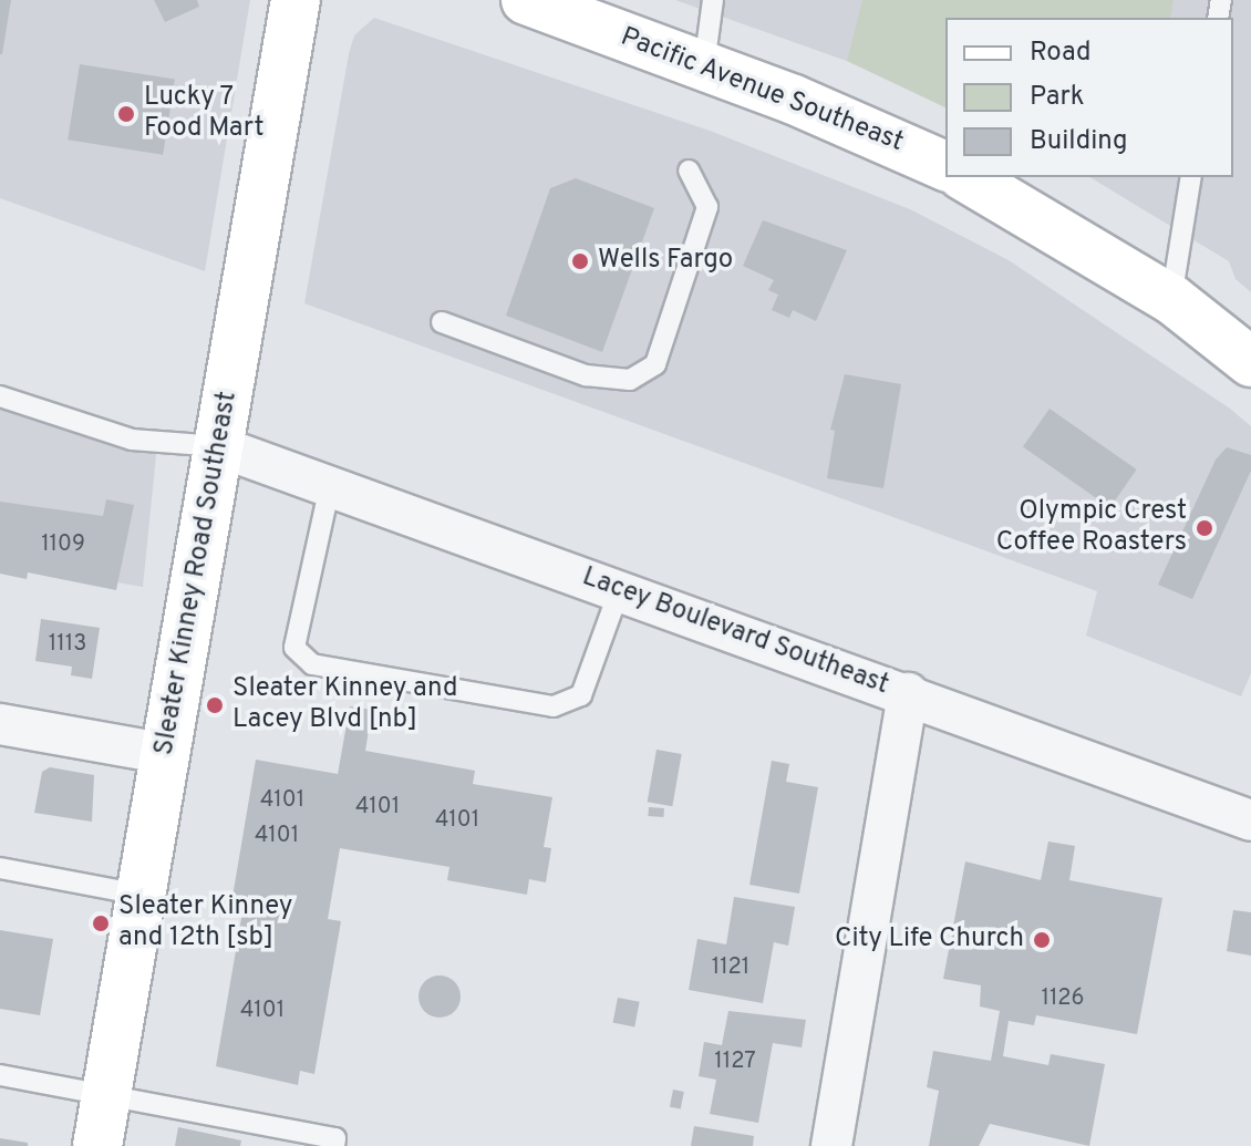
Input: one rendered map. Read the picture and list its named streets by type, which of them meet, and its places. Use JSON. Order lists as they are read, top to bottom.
{
  "streets": {
    "street": ["Pacific Avenue Southeast", "Sleater Kinney Road Southeast", "Lacey Boulevard Southeast"]
  },
  "crossings": [
    ["Sleater Kinney Road Southeast", "Lacey Boulevard Southeast"]
  ],
  "places": [
    "Lucky 7 Food Mart",
    "Wells Fargo",
    "Olympic Crest Coffee Roasters",
    "Sleater Kinney and Lacey Blvd [nb]",
    "Sleater Kinney and 12th [sb]",
    "City Life Church"
  ],
  "house_numbers": [
    "1109",
    "1113",
    "4101",
    "4101",
    "4101",
    "4101",
    "1121",
    "1126",
    "4101",
    "1127"
  ],
  "legend": ["Road", "Park", "Building"]
}
